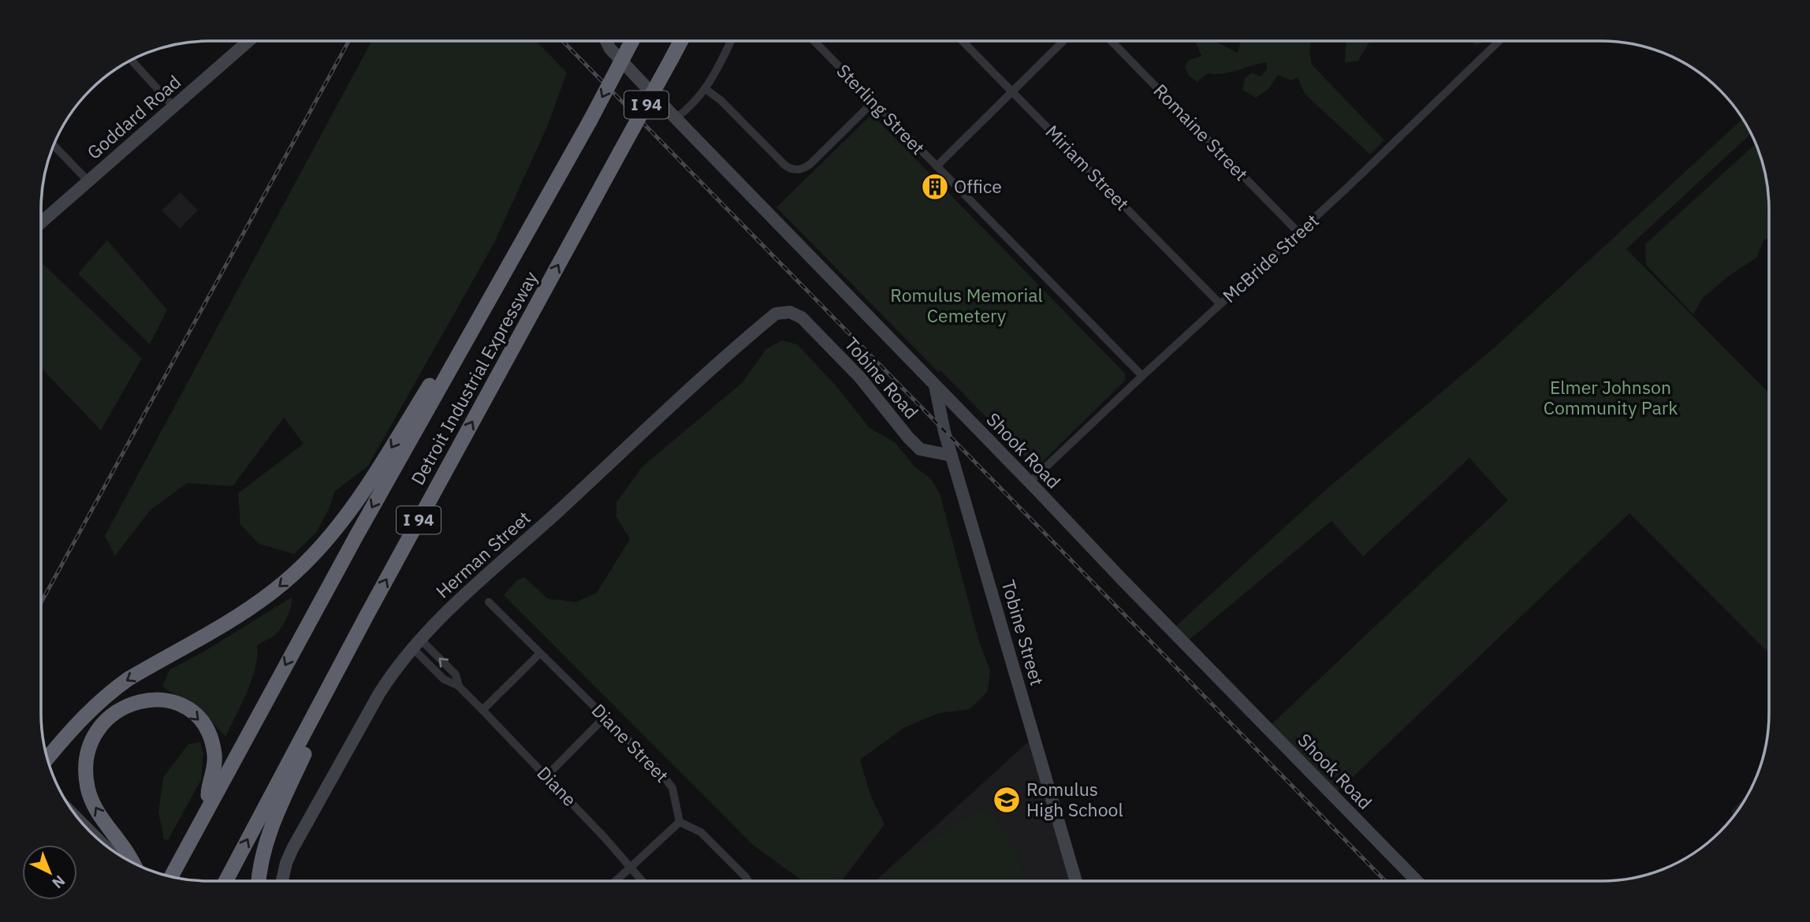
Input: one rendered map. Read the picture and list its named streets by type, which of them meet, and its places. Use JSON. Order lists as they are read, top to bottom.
{
  "streets": {
    "highway": ["I 94", "Detroit Industrial Expressway"],
    "street": [
      "Sterling Street",
      "Goddard Road",
      "Romaine Street",
      "Miriam Street",
      "McBride Street",
      "Tobine Road",
      "Shook Road",
      "Herman Street",
      "Tobine Street",
      "Diane Street",
      "Diane"
    ]
  },
  "crossings": [
    ["Sterling Street", "McBride Street"],
    ["Romaine Street", "McBride Street"],
    ["Miriam Street", "McBride Street"],
    ["McBride Street", "Shook Road"],
    ["Tobine Road", "Herman Street"],
    ["Tobine Road", "Tobine Street"],
    ["Shook Road", "Tobine Street"],
    ["Herman Street", "Diane"]
  ],
  "parks": ["Romulus Memorial Cemetery", "Elmer Johnson Community Park"],
  "places": {
    "building": ["Office"],
    "school or university": ["Romulus High School"]
  },
  "north": "bottom right"
}
